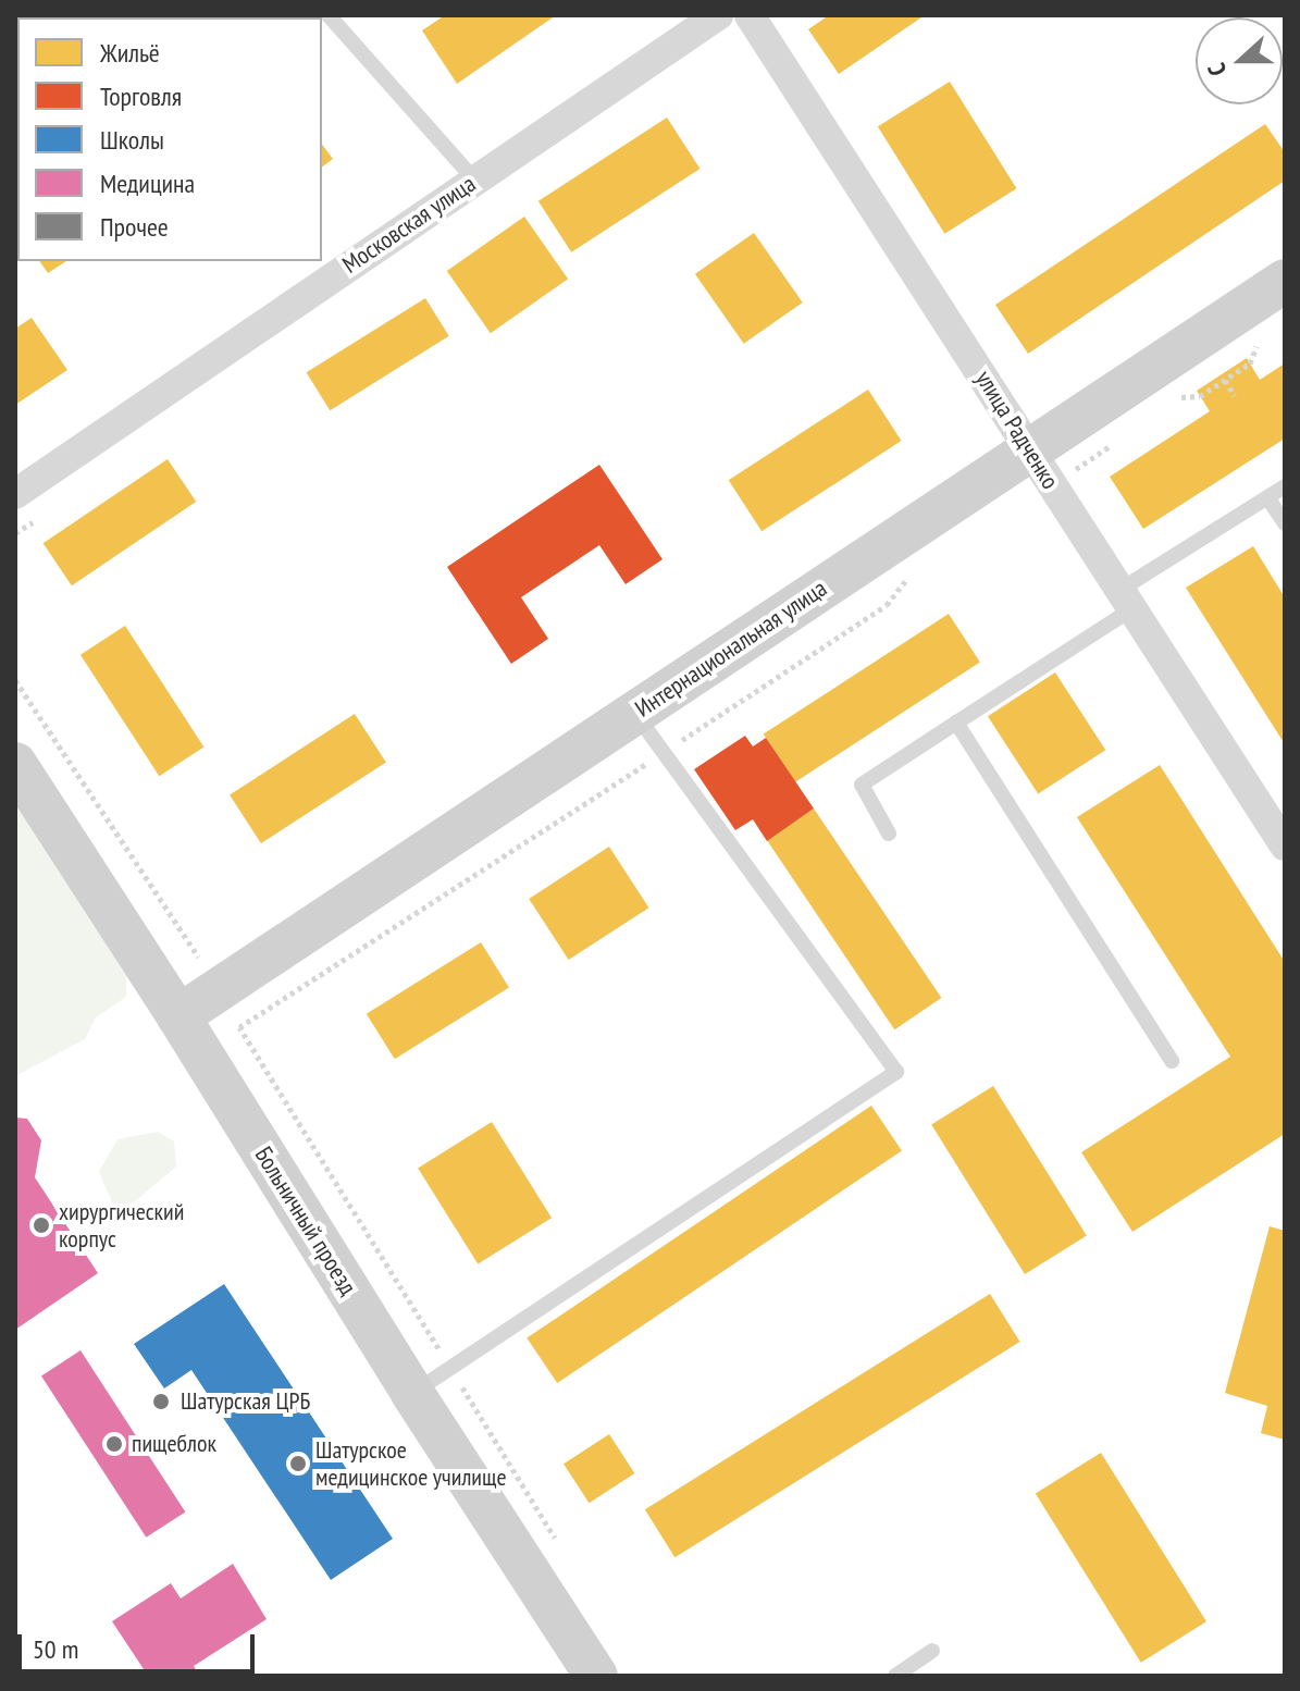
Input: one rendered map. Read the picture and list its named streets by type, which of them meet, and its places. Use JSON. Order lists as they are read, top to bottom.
{
  "streets": {
    "street": [
      "Московская улица",
      "улица Радченко",
      "Интернациональная улица",
      "Больничный проезд"
    ]
  },
  "crossings": [
    ["улица Радченко", "Интернациональная улица"],
    ["Интернациональная улица", "Больничный проезд"]
  ],
  "places": [
    "хирургический корпус",
    "Шатурская ЦРБ",
    "пищеблок",
    "Шатурское медицинское училище"
  ],
  "legend": [
    "Жильё",
    "Торговля",
    "Школы",
    "Медицина",
    "Прочее"
  ],
  "scale_bar": "50 m",
  "north": "left"
}
